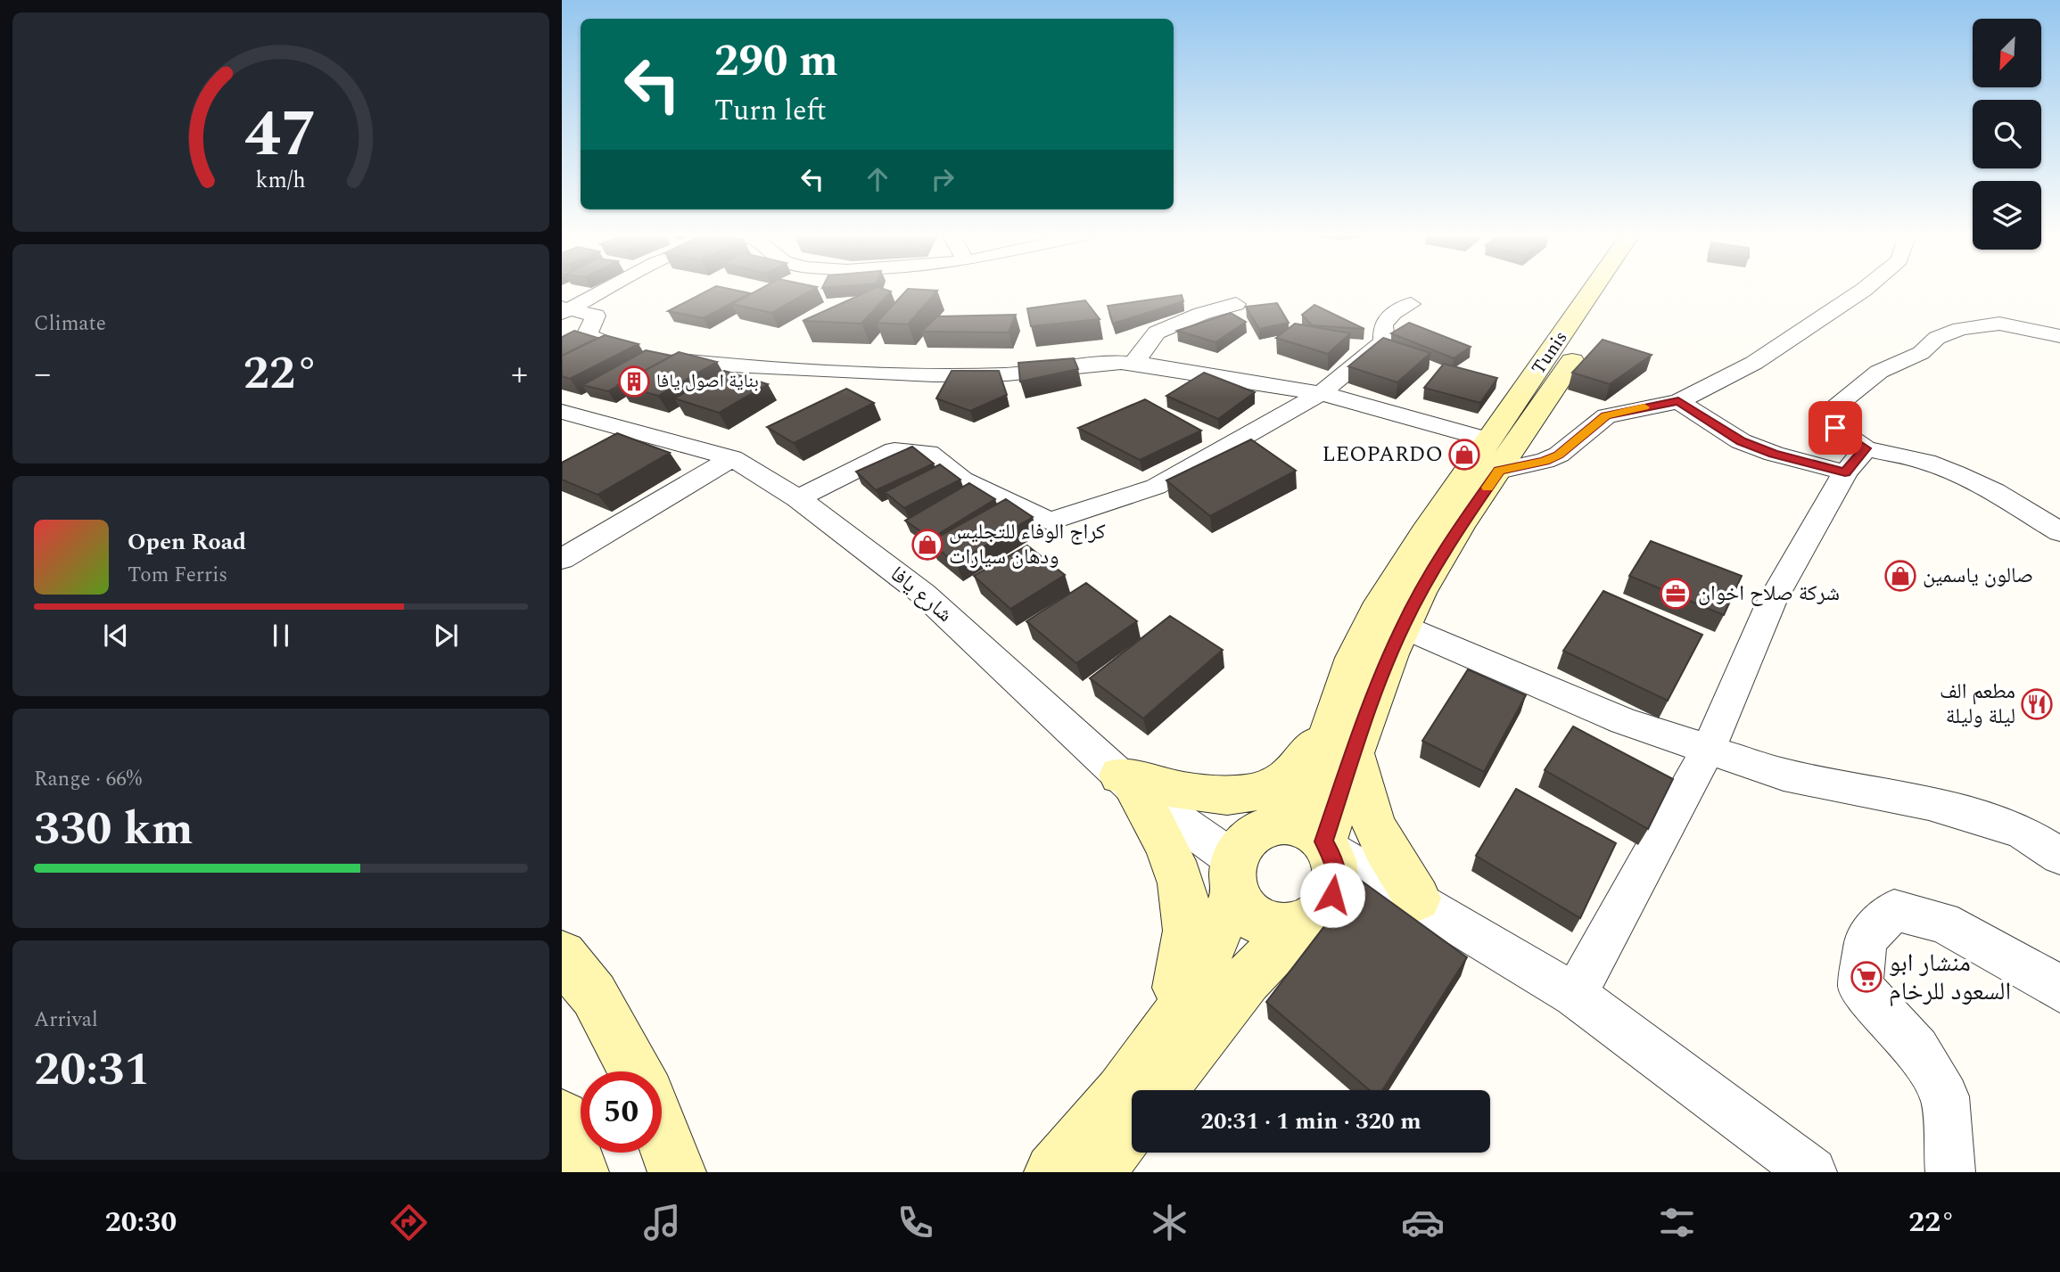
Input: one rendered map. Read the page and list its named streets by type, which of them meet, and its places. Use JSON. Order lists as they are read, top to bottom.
{
  "streets": {
    "main road": ["Tunis"],
    "street": ["شارع يافا"]
  },
  "places": {
    "building": ["بناية اصول يافا"],
    "shop": ["LEOPARDO", "كراج الوفاء للتجليس ودهان سيارات", "صالون ياسمين"],
    "office": ["شركة صلاح اخوان"],
    "restaurant": ["مطعم الف ليلة وليلة"],
    "supermarket": ["منشار ابو السعود للرخام"]
  },
  "north": "bottom left",
  "page": {
    "turn": ["290 m", "Turn left"],
    "tile": [
      "Climate",
      ["Range · 66%", "330 km"],
      ["Arrival", "20:31"]
    ],
    "heat": ["−", "22°", "+"],
    "song": ["Open Road", "Tom Ferris"],
    "limit": "50",
    "trip": "20:31 · 1 min · 320 m",
    "tabs": ["20:30", "22°"],
    "gauge": ["47", "km/h"]
  }
}
